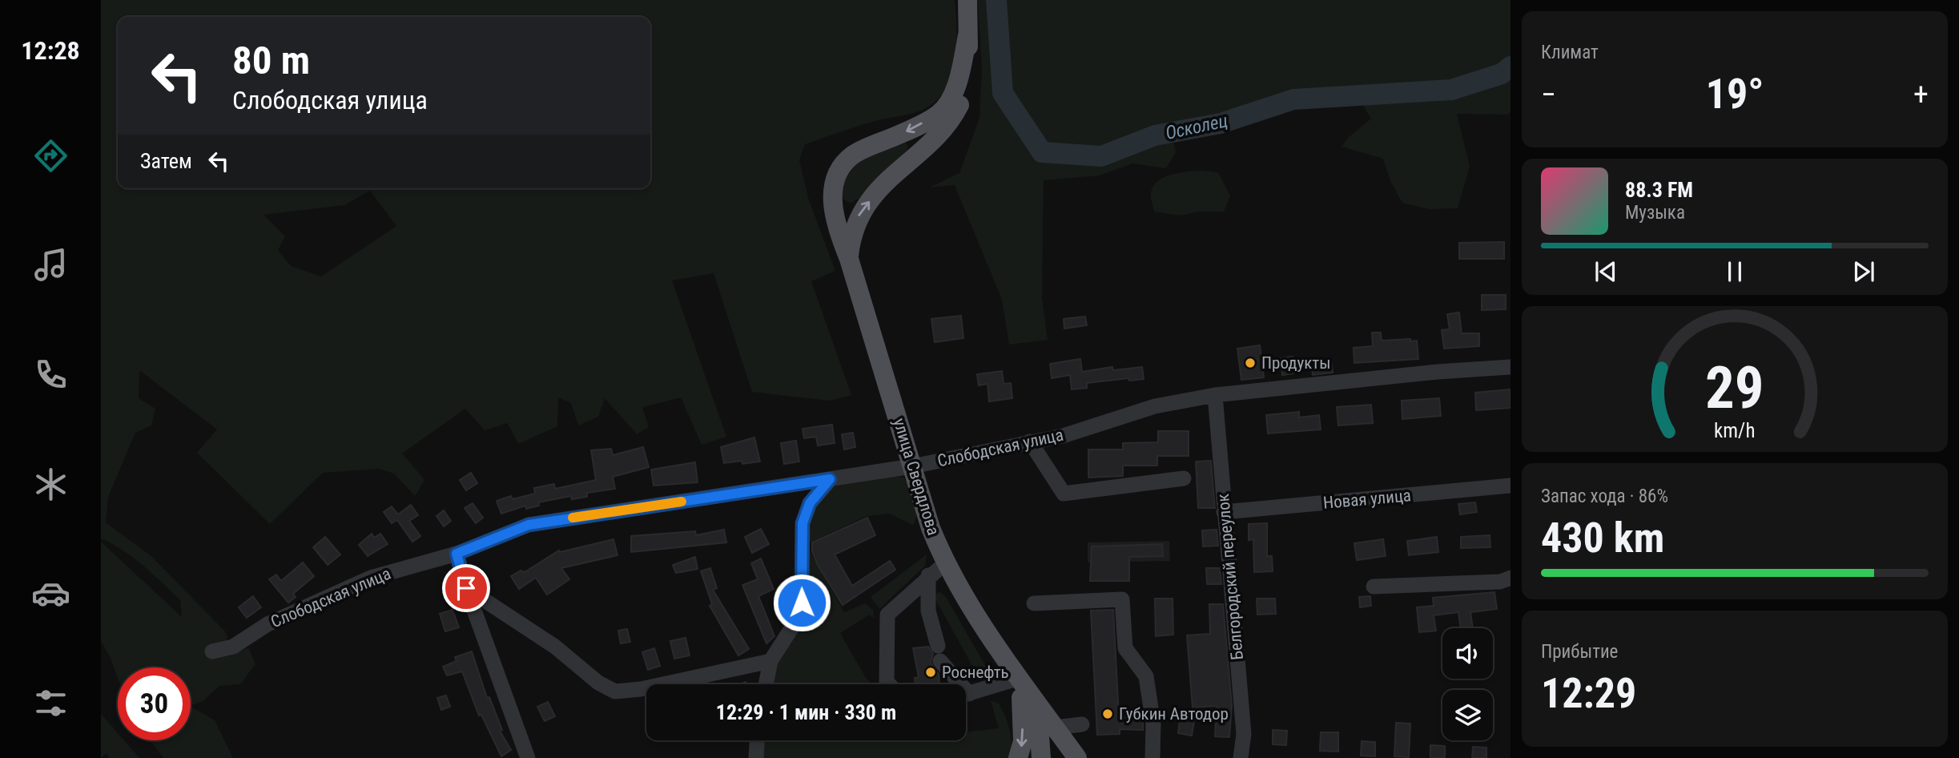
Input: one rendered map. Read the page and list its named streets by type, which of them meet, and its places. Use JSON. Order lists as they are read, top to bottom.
{
  "streets": {
    "main road": ["улица Свердлова"],
    "street": ["Слободская улица", "Новая улица", "Белгородский переулок"]
  },
  "crossings": [
    ["Слободская улица", "улица Свердлова"],
    ["Слободская улица", "Белгородский переулок"],
    ["Новая улица", "Белгородский переулок"]
  ],
  "water": ["Осколец"],
  "places": ["Продукты", "Роснефть", "Губкин Автодор"],
  "page": {
    "tabs": "12:28",
    "tile": [
      "Климат",
      ["Запас хода · 86%", "430 km"],
      ["Прибытие", "12:29"]
    ],
    "turn": ["80 m", "Слободская улица"],
    "heat": ["−", "19°", "+"],
    "then": "Затем",
    "song": ["88.3 FM", "Музыка"],
    "limit": "30",
    "trip": "12:29 · 1 мин · 330 m",
    "gauge": ["29", "km/h"]
  }
}
